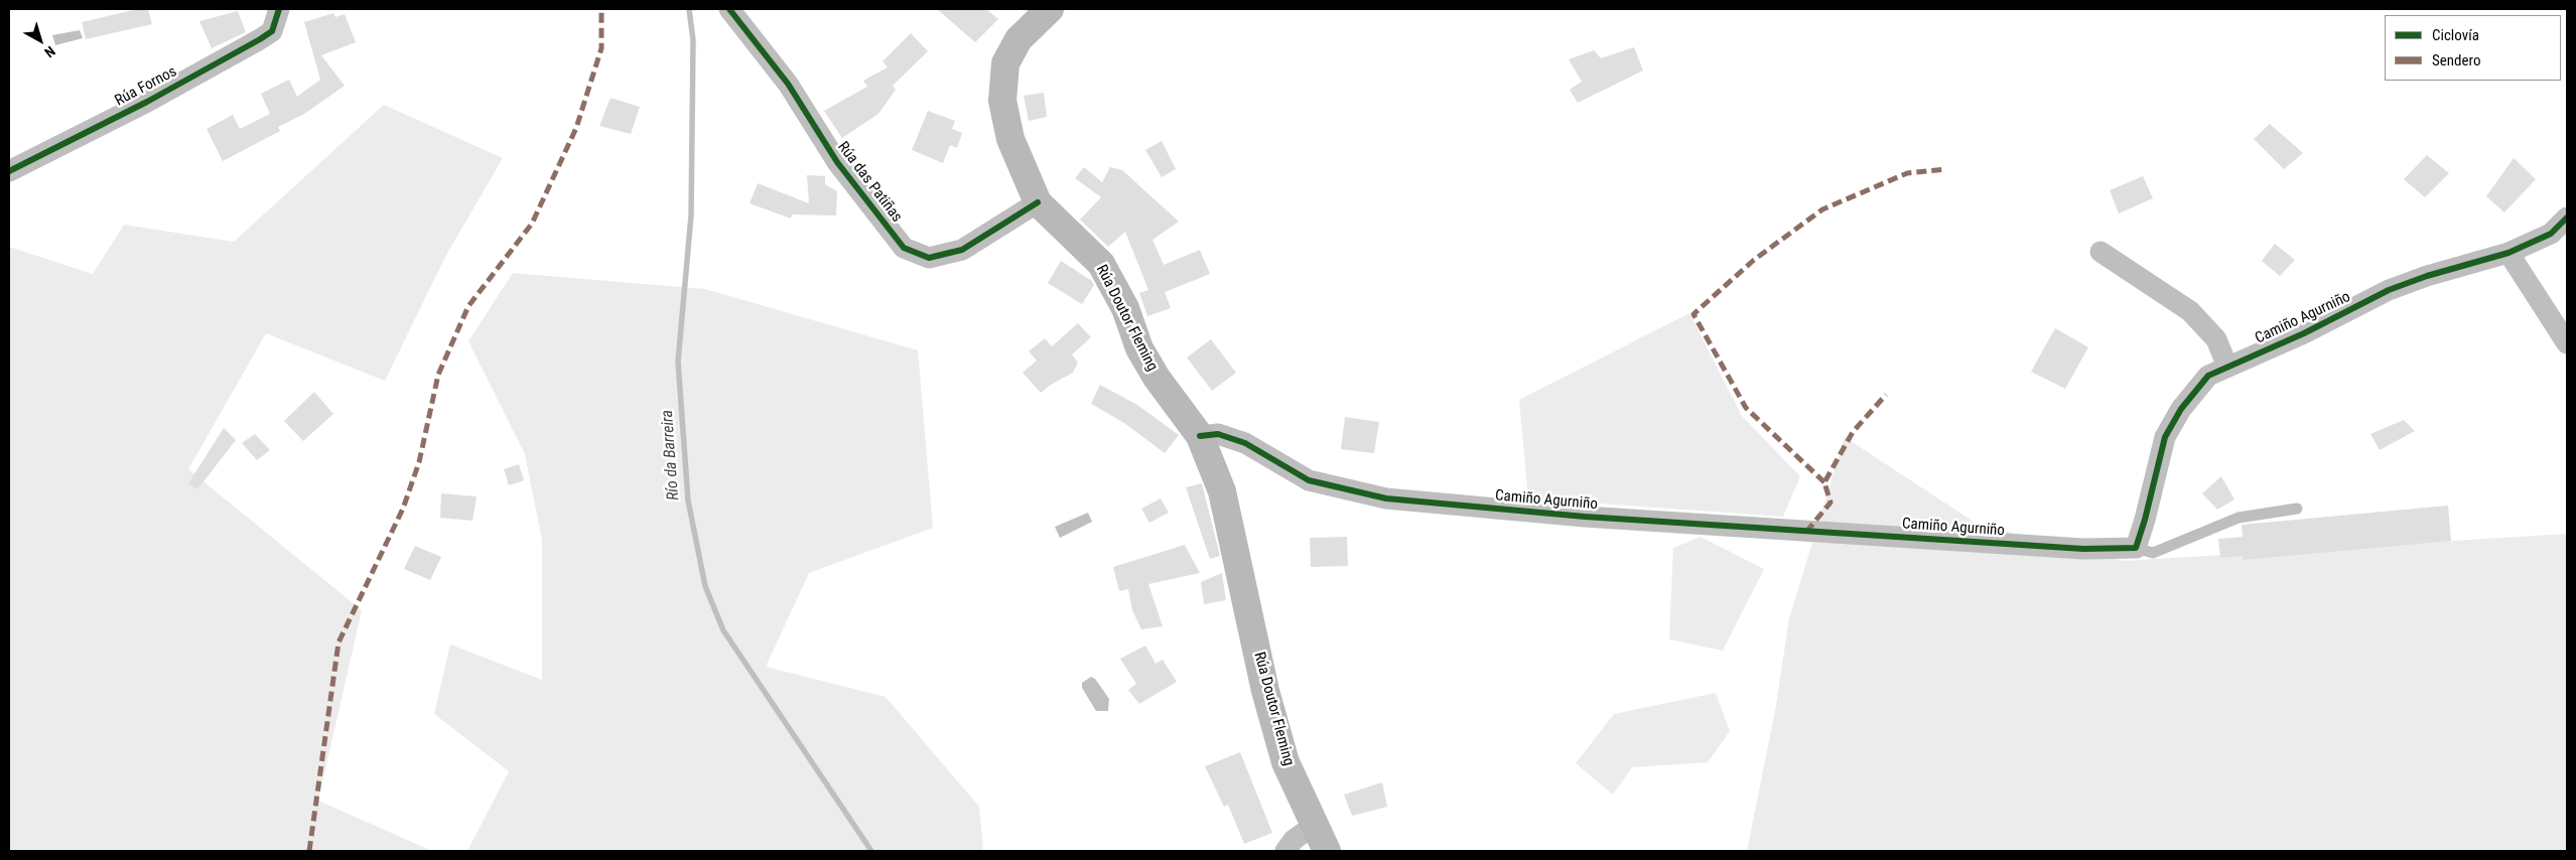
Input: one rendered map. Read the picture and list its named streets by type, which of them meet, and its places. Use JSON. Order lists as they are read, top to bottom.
{
  "streets": {
    "main road": ["Rúa Doutor Fleming"],
    "street": ["Rúa Fornos", "Rúa das Patiñas", "Camiño Agurniño"]
  },
  "crossings": [
    ["Rúa das Patiñas", "Rúa Doutor Fleming"],
    ["Rúa Doutor Fleming", "Camiño Agurniño"]
  ],
  "water": ["Río da Barreira"],
  "legend": ["Ciclovía", "Sendero"],
  "north": "bottom right"
}
